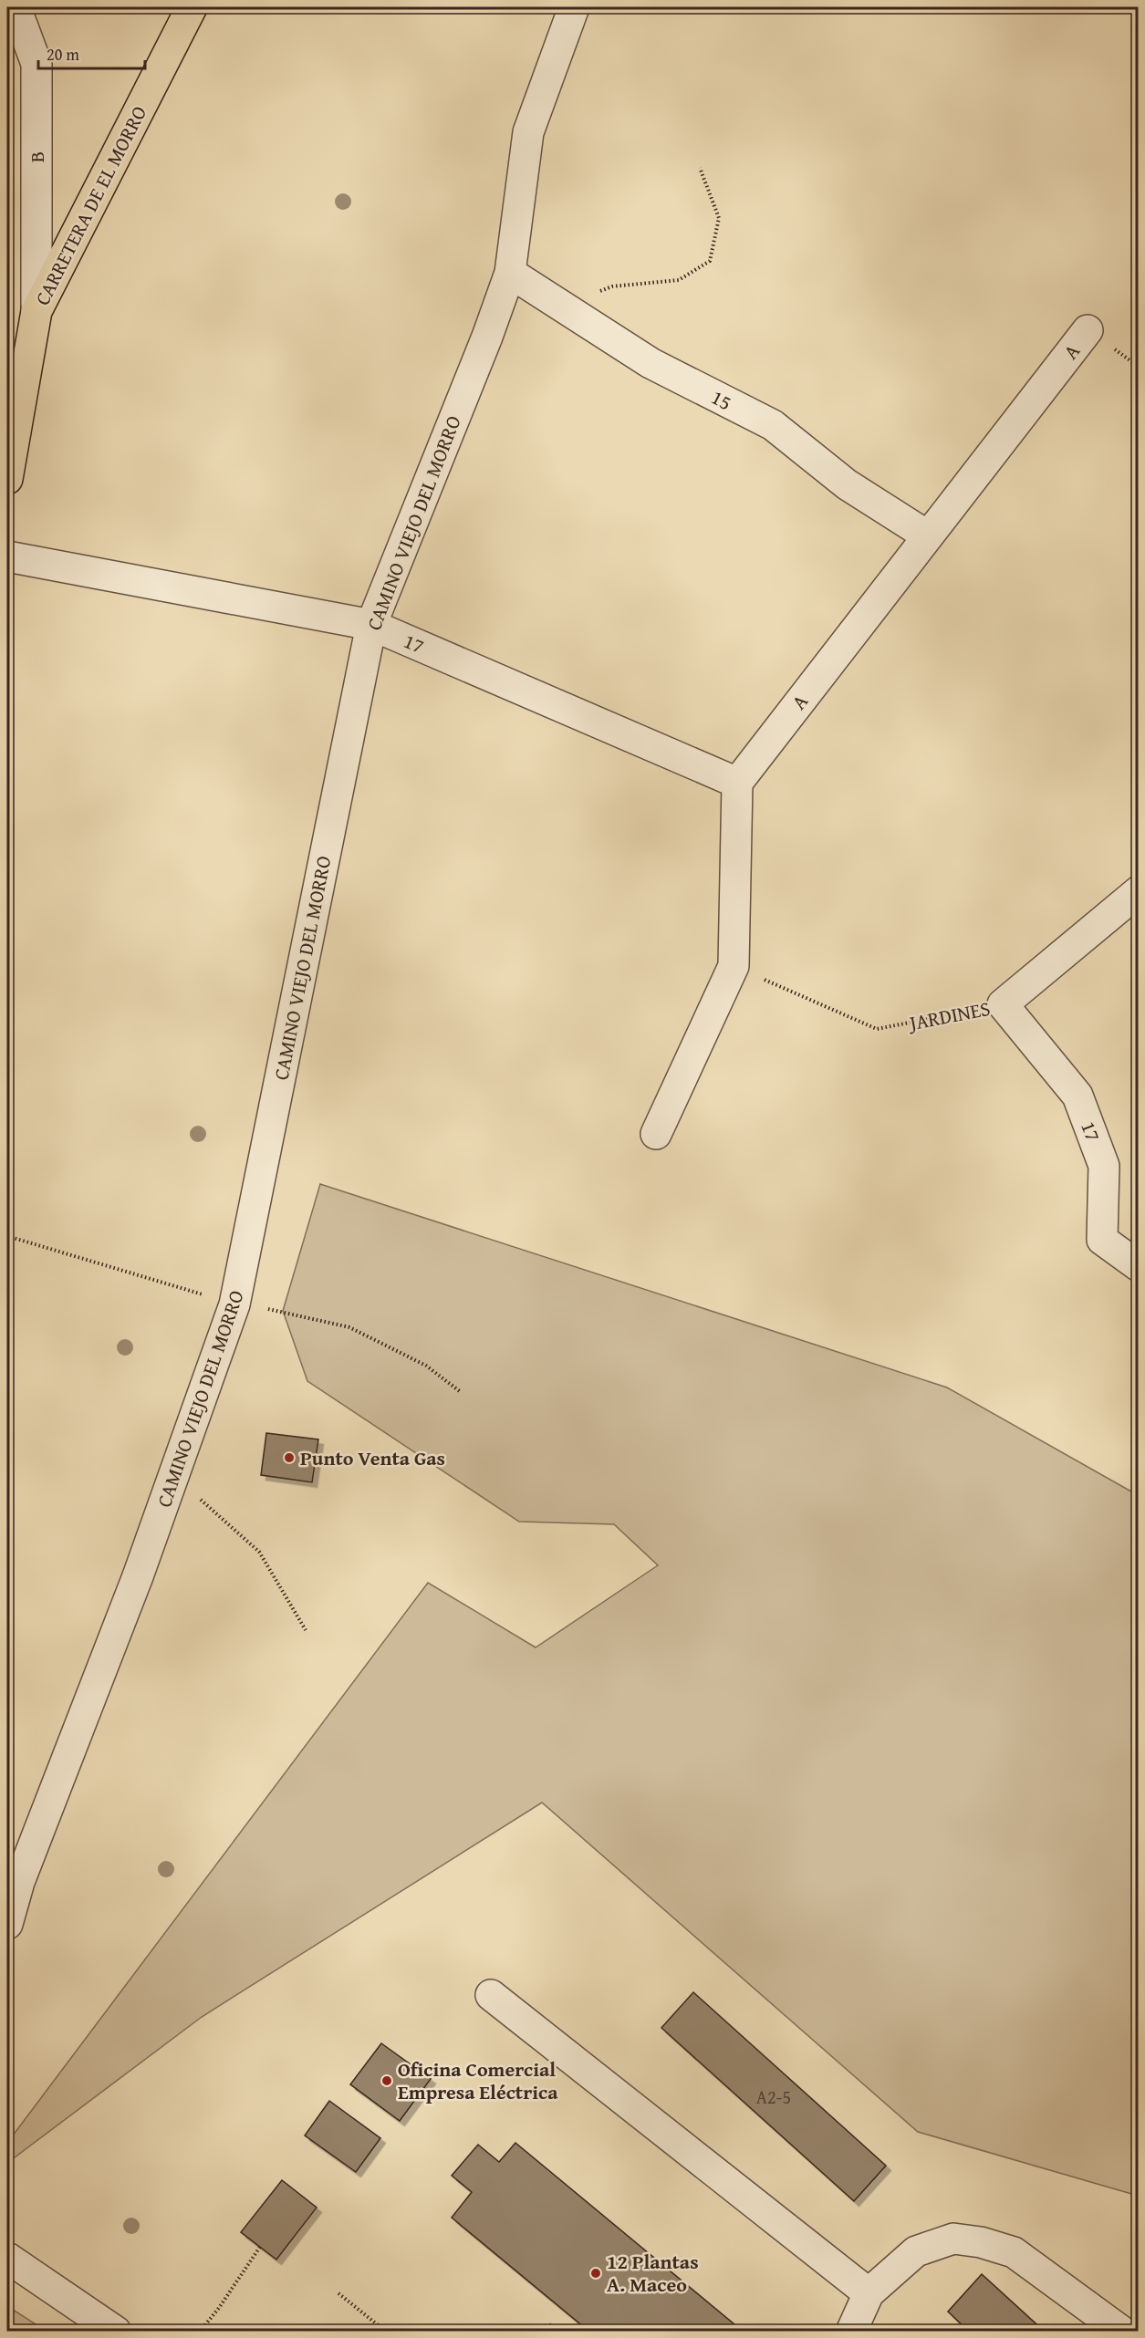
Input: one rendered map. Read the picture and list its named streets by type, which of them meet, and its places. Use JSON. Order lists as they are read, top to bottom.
{
  "streets": {
    "main road": ["CARRETERA DE EL MORRO"],
    "street": [
      "B",
      "A",
      "15",
      "CAMINO VIEJO DEL MORRO",
      "17",
      "JARDINES"
    ]
  },
  "crossings": [
    ["B", "CARRETERA DE EL MORRO"],
    ["A", "15"],
    ["A", "17"],
    ["15", "CAMINO VIEJO DEL MORRO"],
    ["CAMINO VIEJO DEL MORRO", "17"],
    ["17", "JARDINES"]
  ],
  "places": ["Punto Venta Gas", "Oficina Comercial Empresa Eléctrica", "12 Plantas A. Maceo"],
  "house_numbers": ["A2-5"],
  "scale_bar": "20 m"
}
